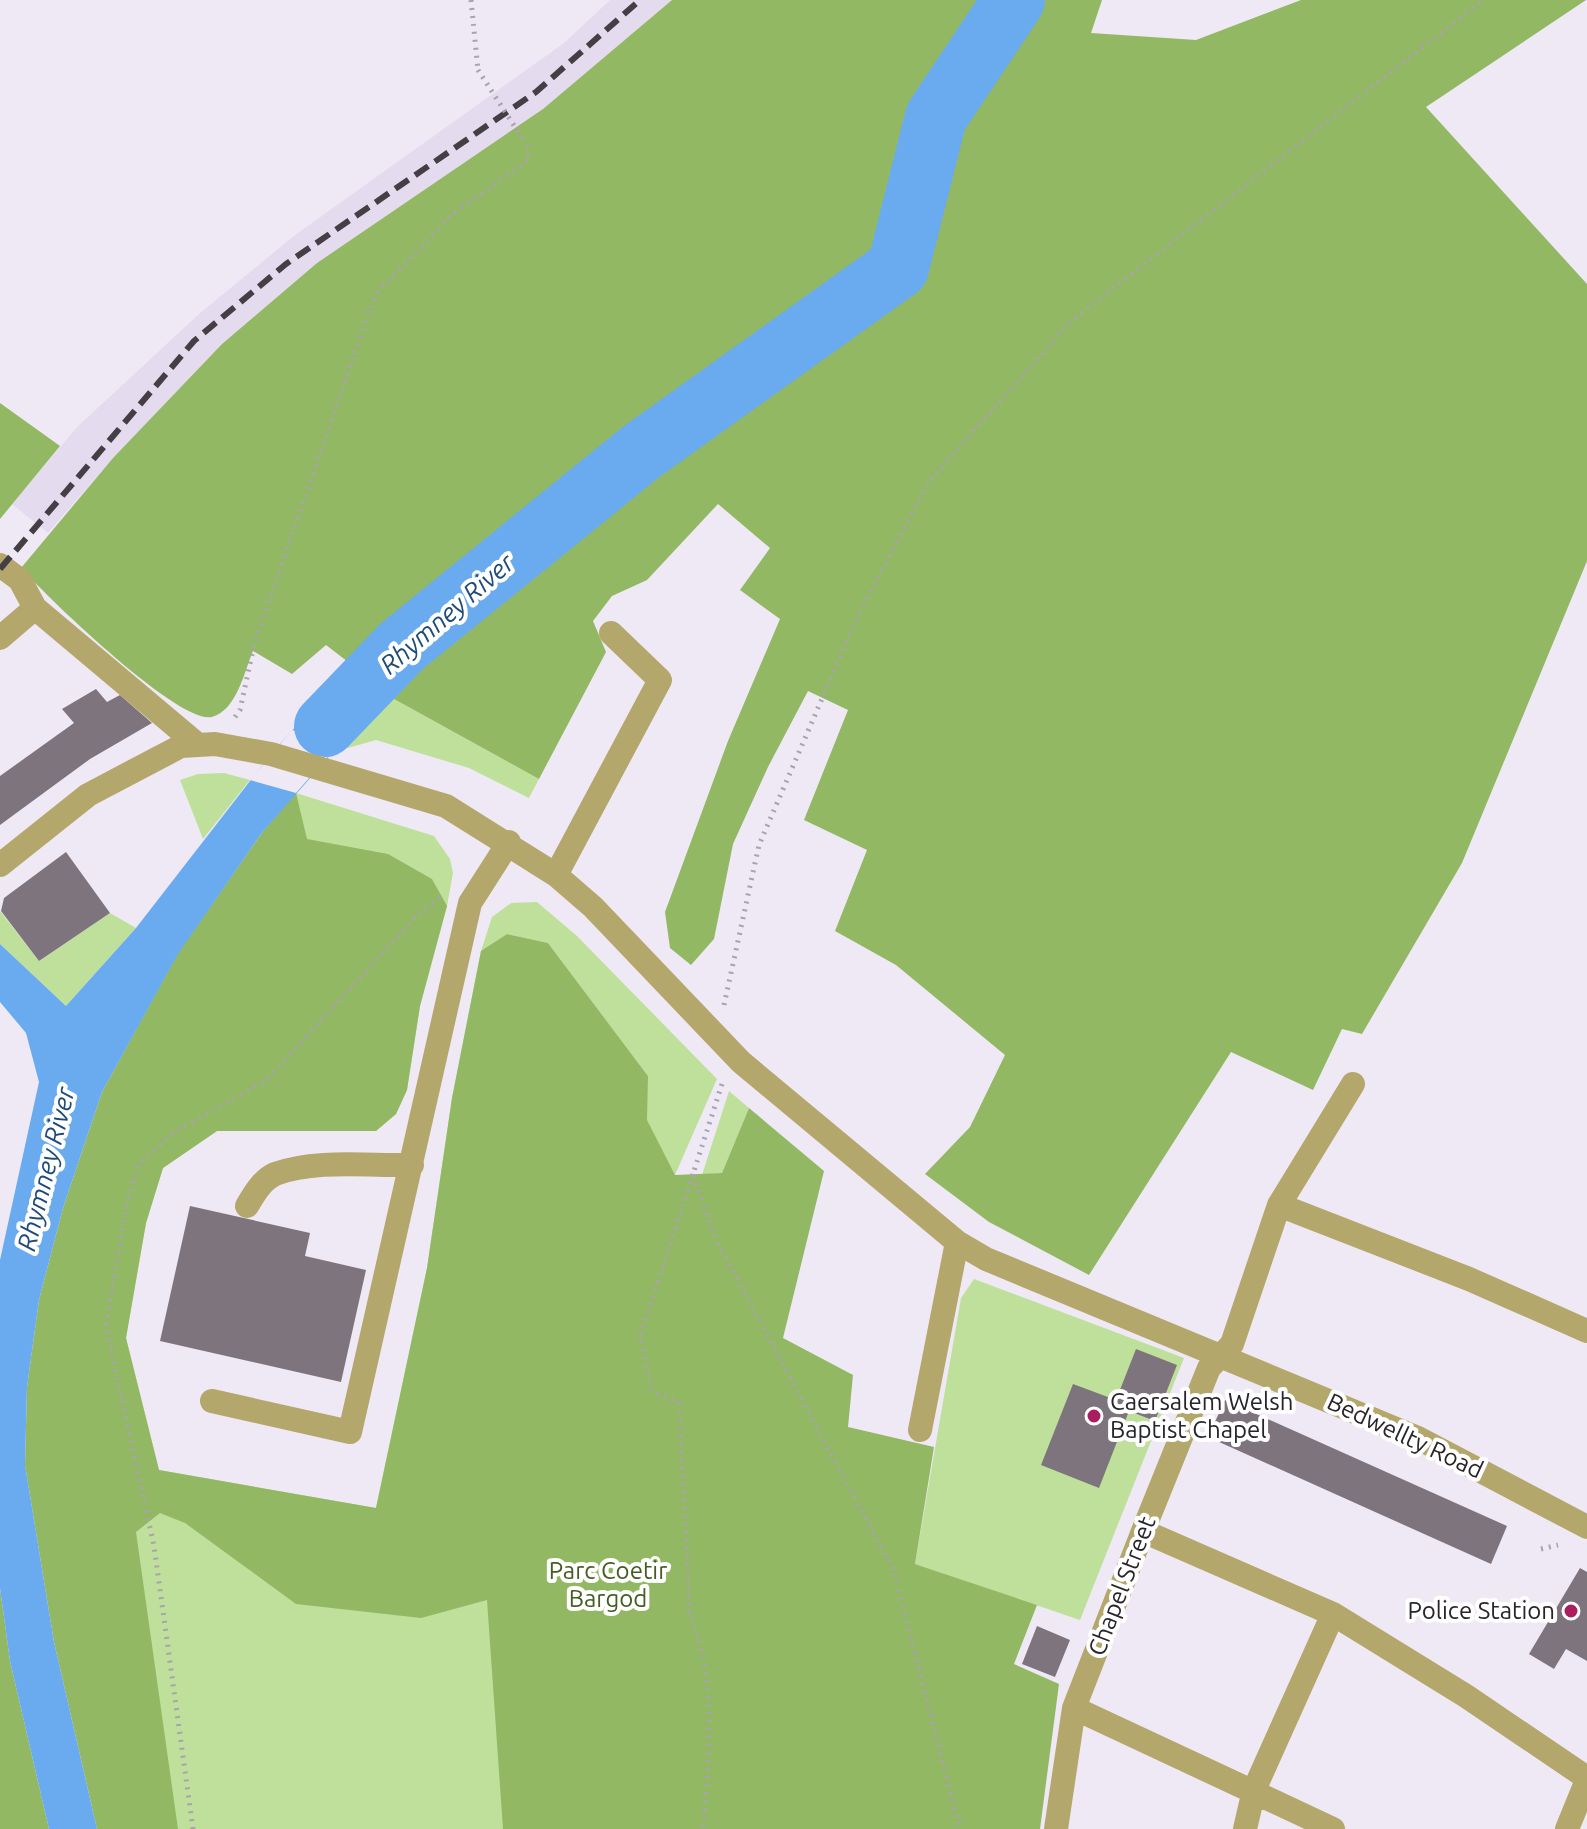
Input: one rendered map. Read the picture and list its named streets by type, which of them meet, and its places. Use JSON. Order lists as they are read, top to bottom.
{
  "streets": {
    "street": ["Bedwellty Road", "Chapel Street"]
  },
  "crossings": [
    ["Bedwellty Road", "Chapel Street"]
  ],
  "water": ["Rhymney River"],
  "parks": ["Parc Coetir Bargod"],
  "places": ["Caersalem Welsh Baptist Chapel", "Police Station"]
}
